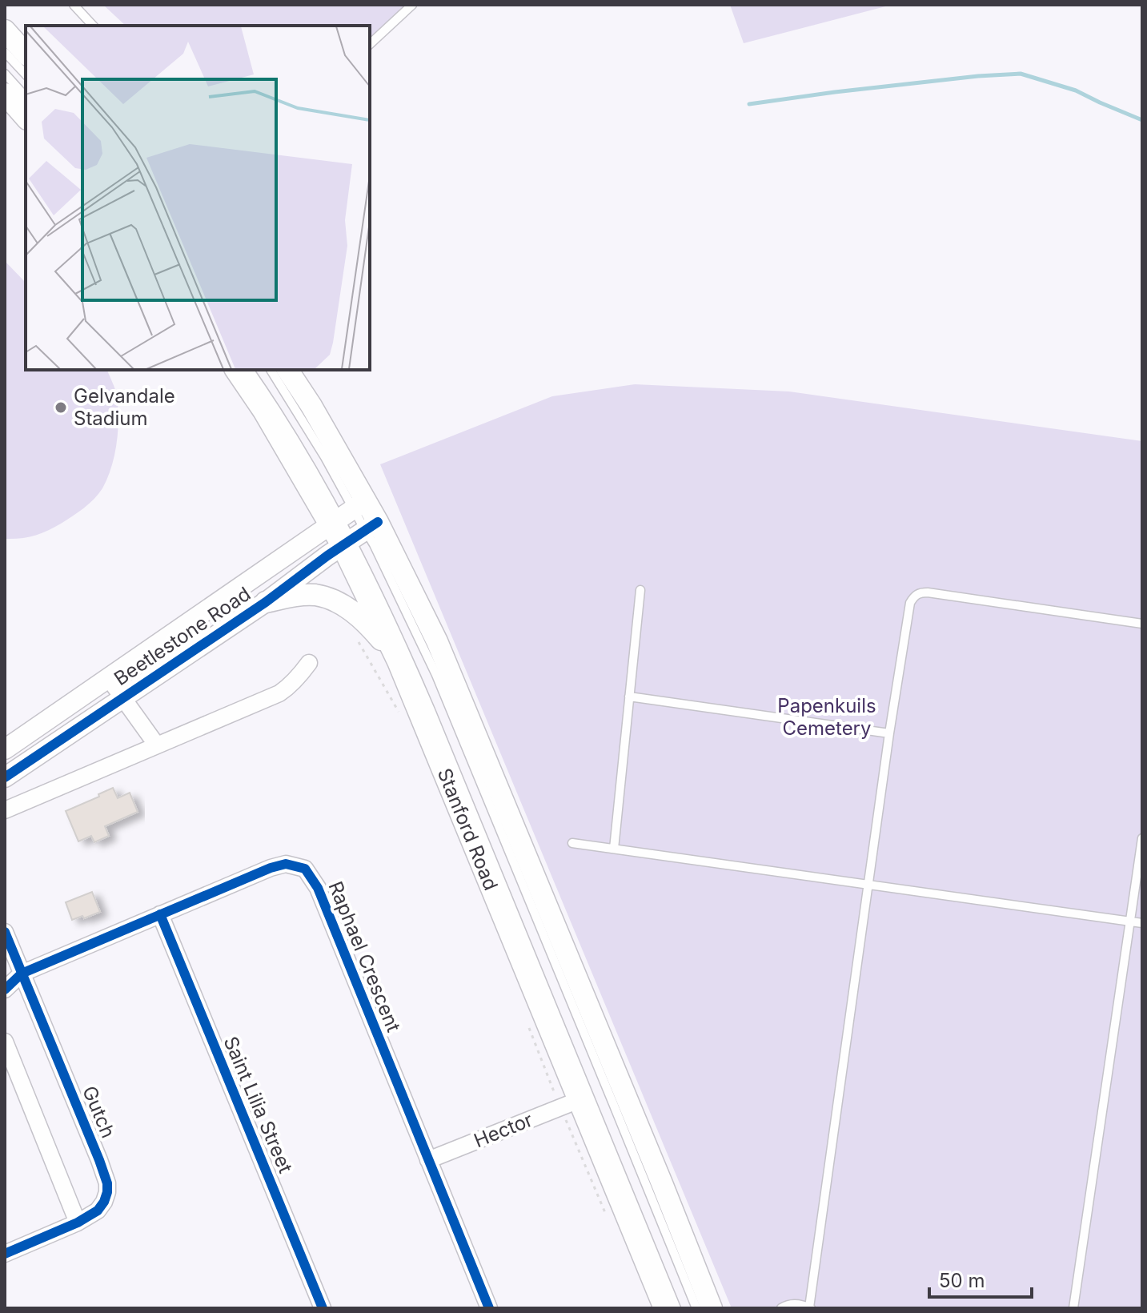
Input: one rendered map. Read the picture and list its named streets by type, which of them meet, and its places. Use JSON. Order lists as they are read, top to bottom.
{
  "streets": {
    "main road": ["Stanford Road"],
    "street": [
      "Beetlestone Road",
      "Raphael Crescent",
      "Saint Lilia Street",
      "Gutch",
      "Hector"
    ]
  },
  "crossings": [
    ["Beetlestone Road", "Stanford Road"],
    ["Stanford Road", "Hector"],
    ["Raphael Crescent", "Saint Lilia Street"],
    ["Raphael Crescent", "Gutch"],
    ["Raphael Crescent", "Hector"]
  ],
  "parks": ["Papenkuils Cemetery"],
  "places": ["Gelvandale Stadium"],
  "scale_bar": "50 m"
}
